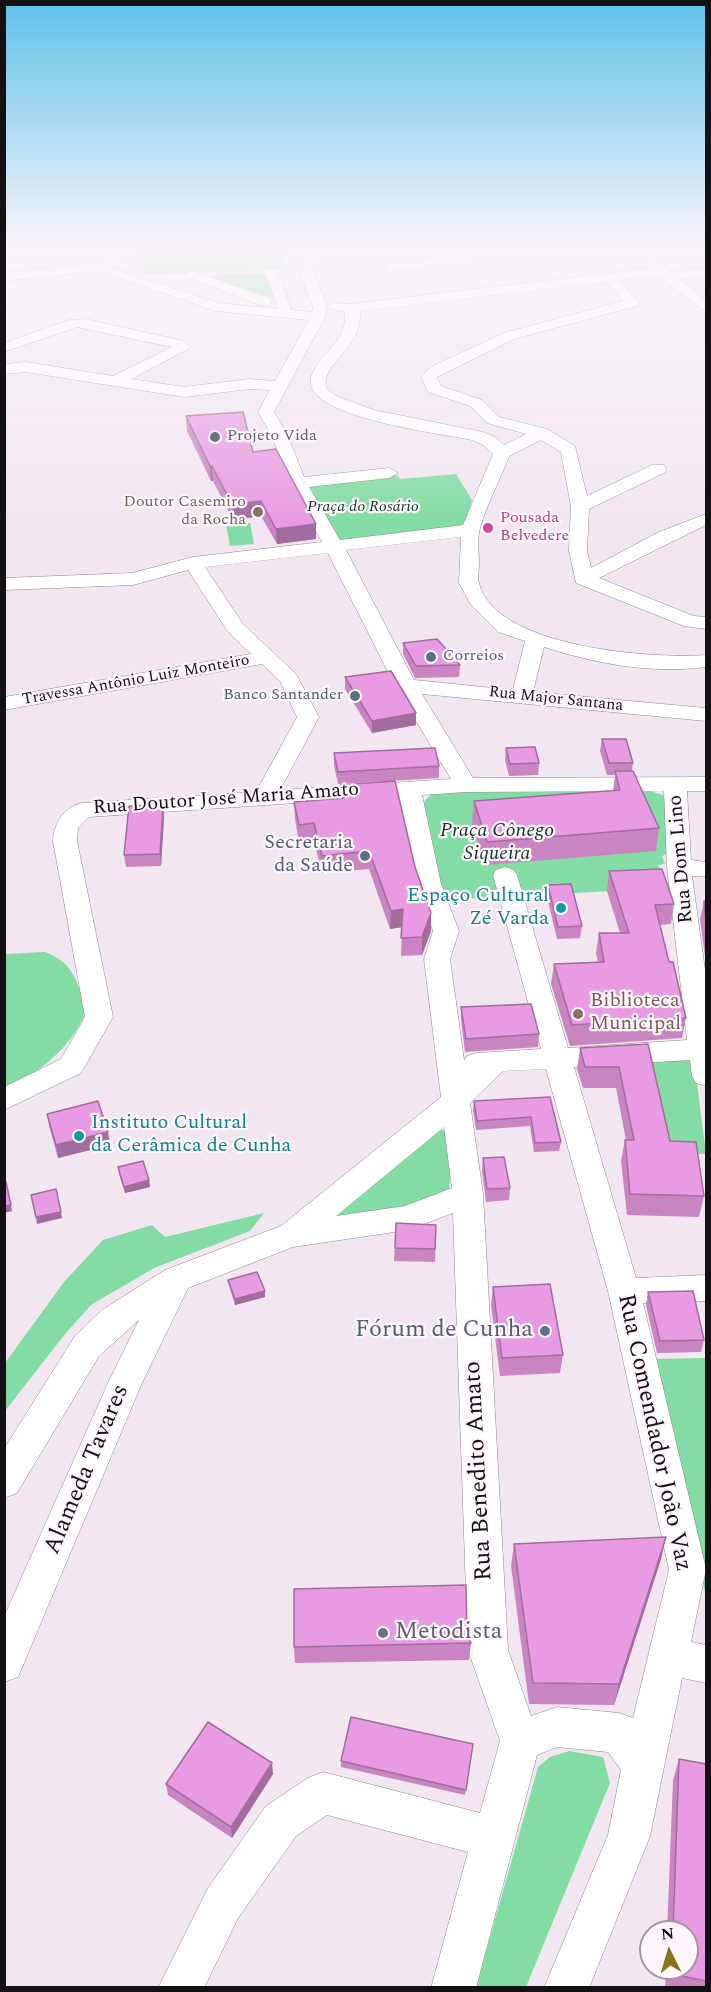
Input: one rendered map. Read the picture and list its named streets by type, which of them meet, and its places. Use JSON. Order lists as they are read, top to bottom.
{
  "streets": {
    "street": [
      "Travessa Antônio Luiz Monteiro",
      "Rua Major Santana",
      "Rua Doutor José Maria Amato",
      "Rua Dom Lino",
      "Rua Comendador João Vaz",
      "Alameda Tavares",
      "Rua Benedito Amato"
    ]
  },
  "crossings": [
    ["Rua Doutor José Maria Amato", "Rua Dom Lino"],
    ["Rua Doutor José Maria Amato", "Rua Benedito Amato"]
  ],
  "parks": ["Praça do Rosário", "Praça Cônego Siqueira"],
  "places": [
    "Projeto Vida",
    "Doutor Casemiro da Rocha",
    "Pousada Belvedere",
    "Correios",
    "Banco Santander",
    "Secretaria da Saúde",
    "Espaço Cultural Zé Varda",
    "Biblioteca Municipal",
    "Instituto Cultural da Cerâmica de Cunha",
    "Fórum de Cunha",
    "Metodista"
  ],
  "north": "top"
}
